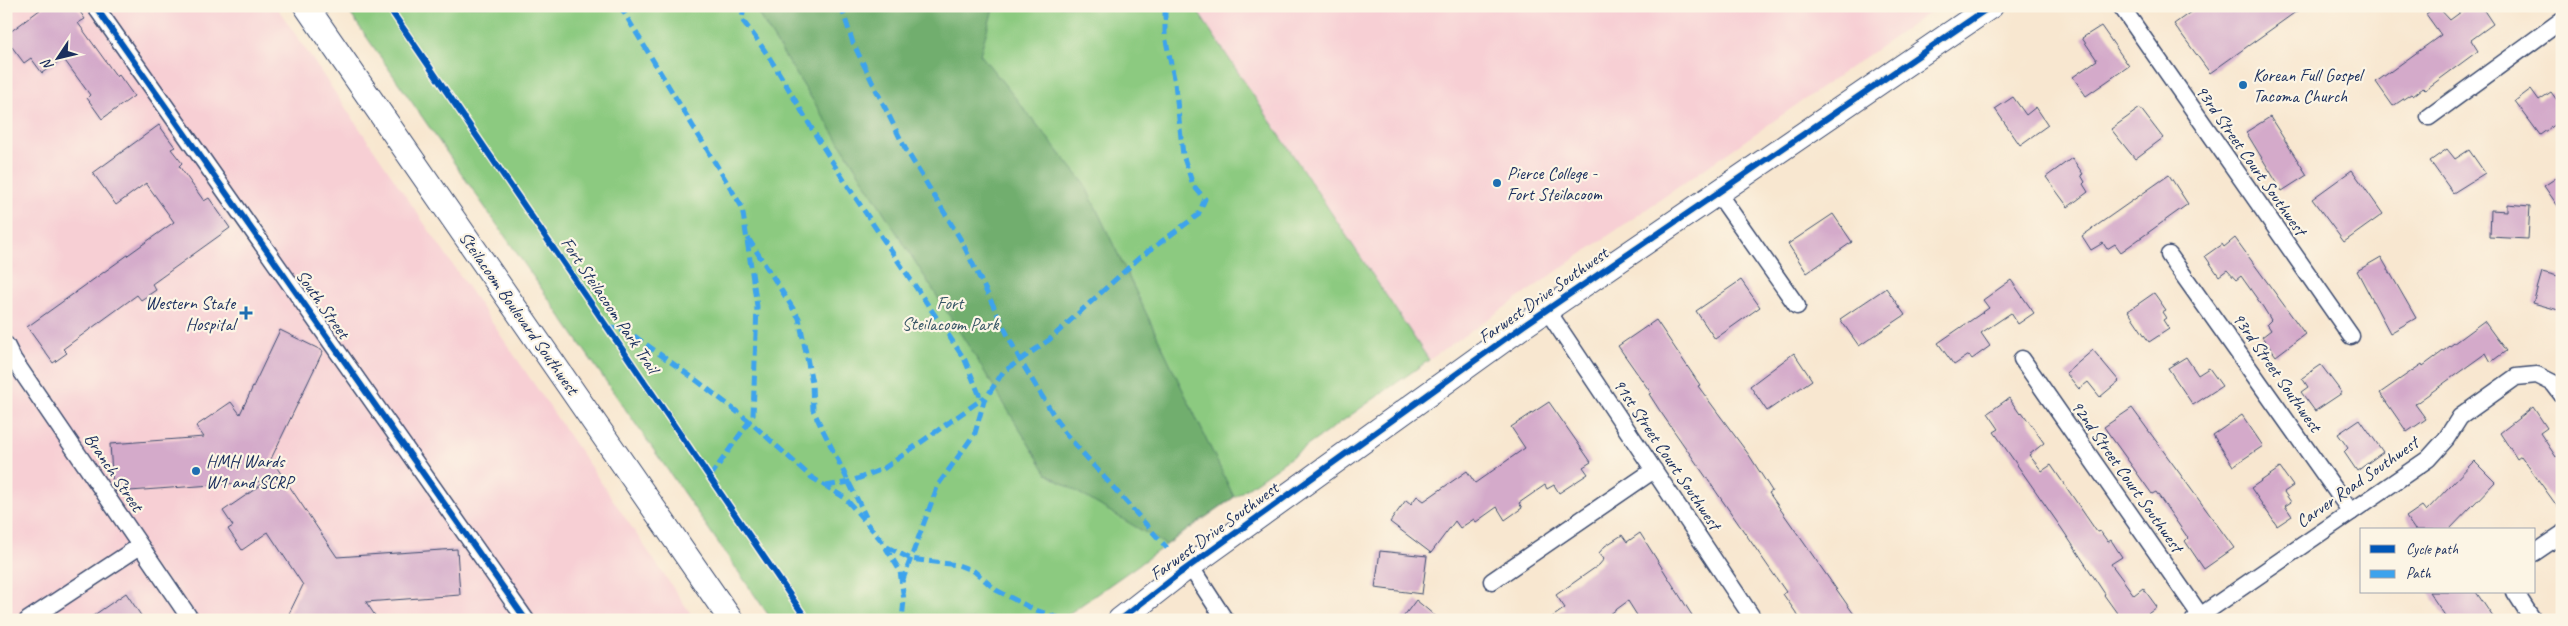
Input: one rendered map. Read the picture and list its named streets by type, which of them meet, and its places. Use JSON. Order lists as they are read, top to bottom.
{
  "streets": {
    "street": [
      "93rd Street Court Southwest",
      "Farwest Drive Southwest",
      "South Street",
      "Steilacoom Boulevard Southwest",
      "93rd Street Southwest",
      "91st Street Court Southwest",
      "Branch Street",
      "92nd Street Court Southwest",
      "Carver Road Southwest"
    ],
    "cycle path": ["Fort Steilacoom Park Trail"]
  },
  "crossings": [
    ["Farwest Drive Southwest", "91st Street Court Southwest"],
    ["93rd Street Southwest", "Carver Road Southwest"],
    ["92nd Street Court Southwest", "Carver Road Southwest"]
  ],
  "parks": ["Fort Steilacoom Park"],
  "places": {
    "other": ["Korean Full Gospel Tacoma Church", "Pierce College - Fort Steilacoom", "HMH Wards W1 and SCRP"],
    "health": ["Western State Hospital"]
  },
  "legend": ["Cycle path", "Path"],
  "north": "bottom left"
}
